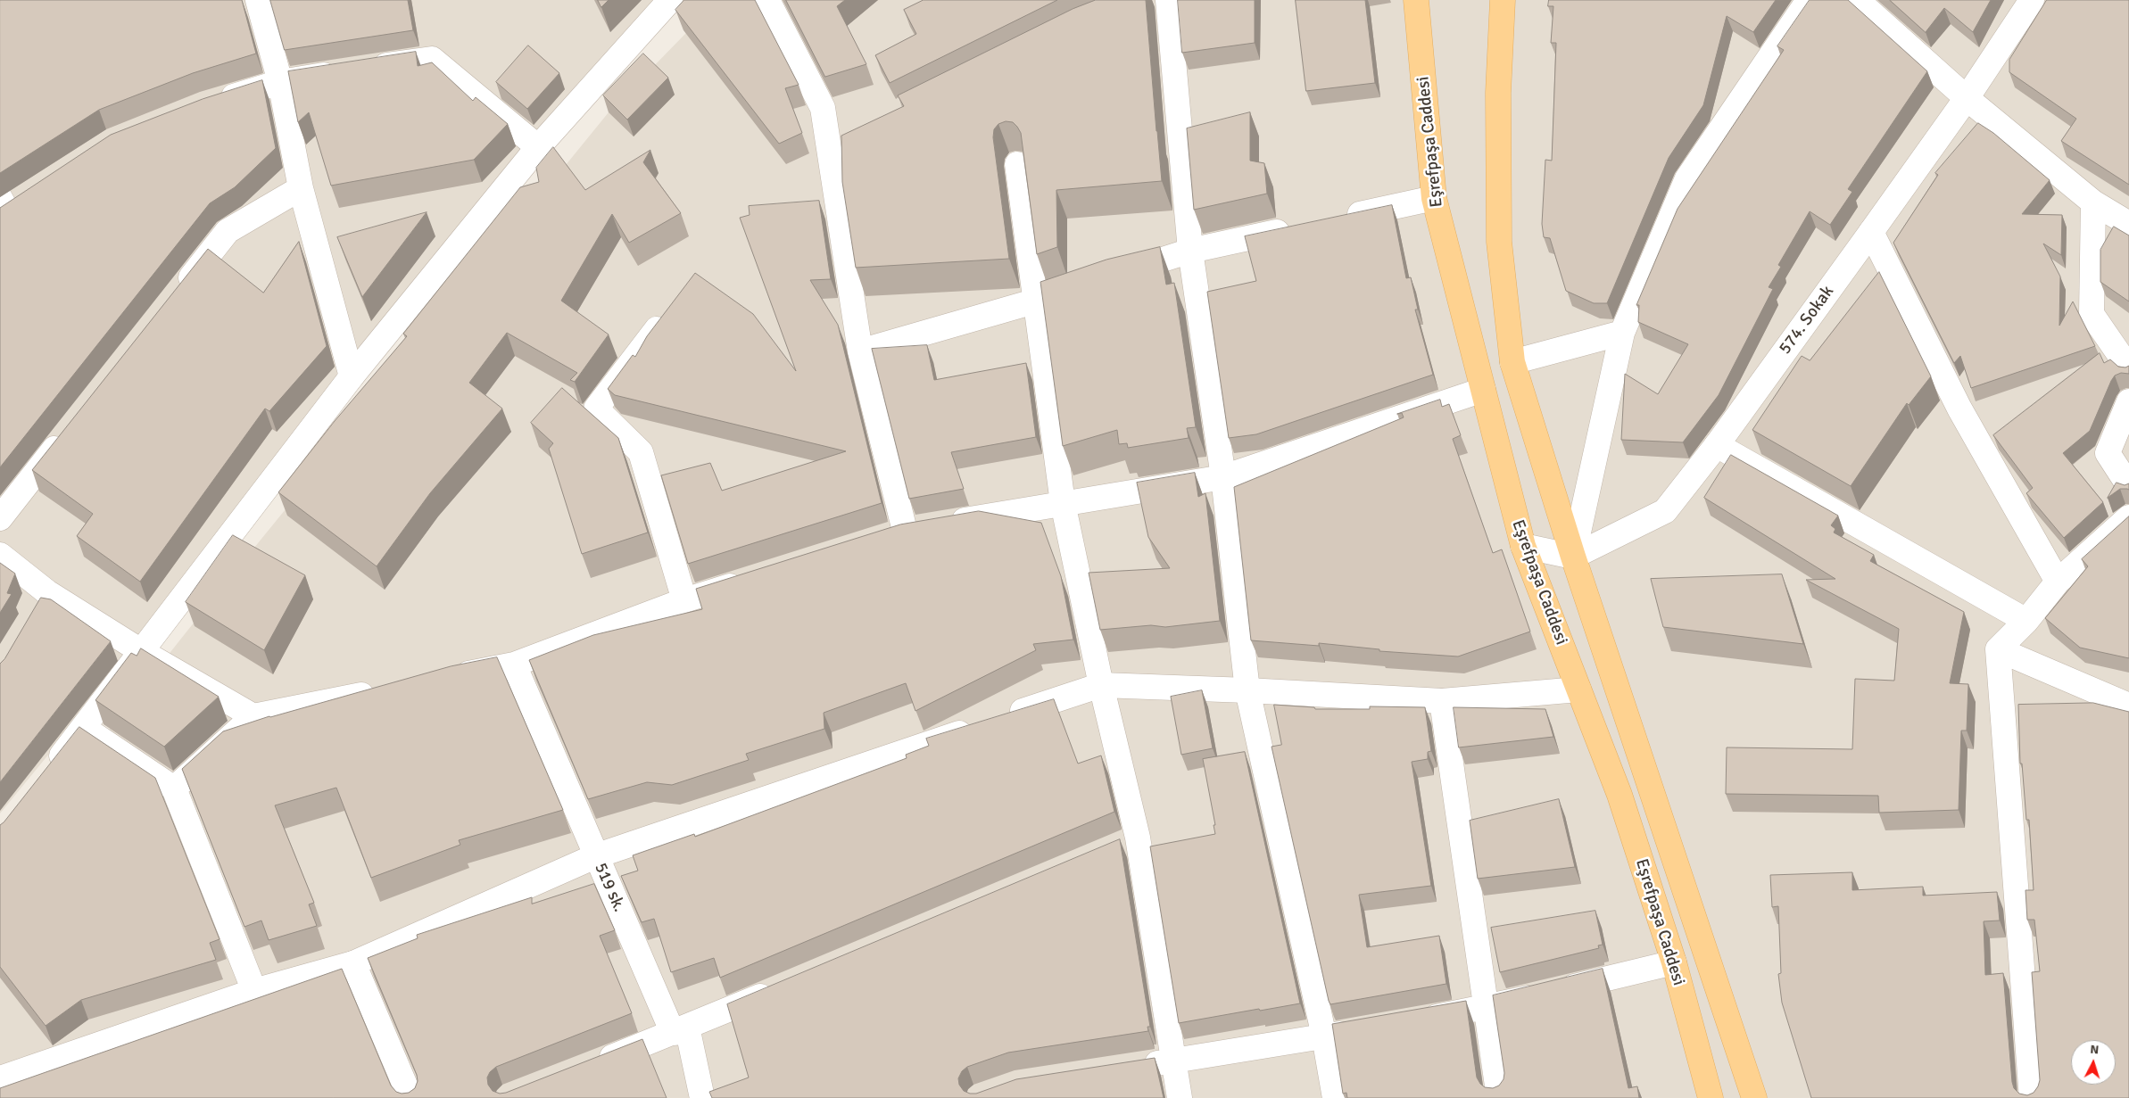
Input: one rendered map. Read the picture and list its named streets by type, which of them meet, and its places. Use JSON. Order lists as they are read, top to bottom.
{
  "streets": {
    "main road": ["Eşrefpaşa Caddesi"],
    "street": ["574. Sokak", "519 sk."]
  },
  "crossings": [
    ["Eşrefpaşa Caddesi", "574. Sokak"]
  ],
  "north": "top"
}
